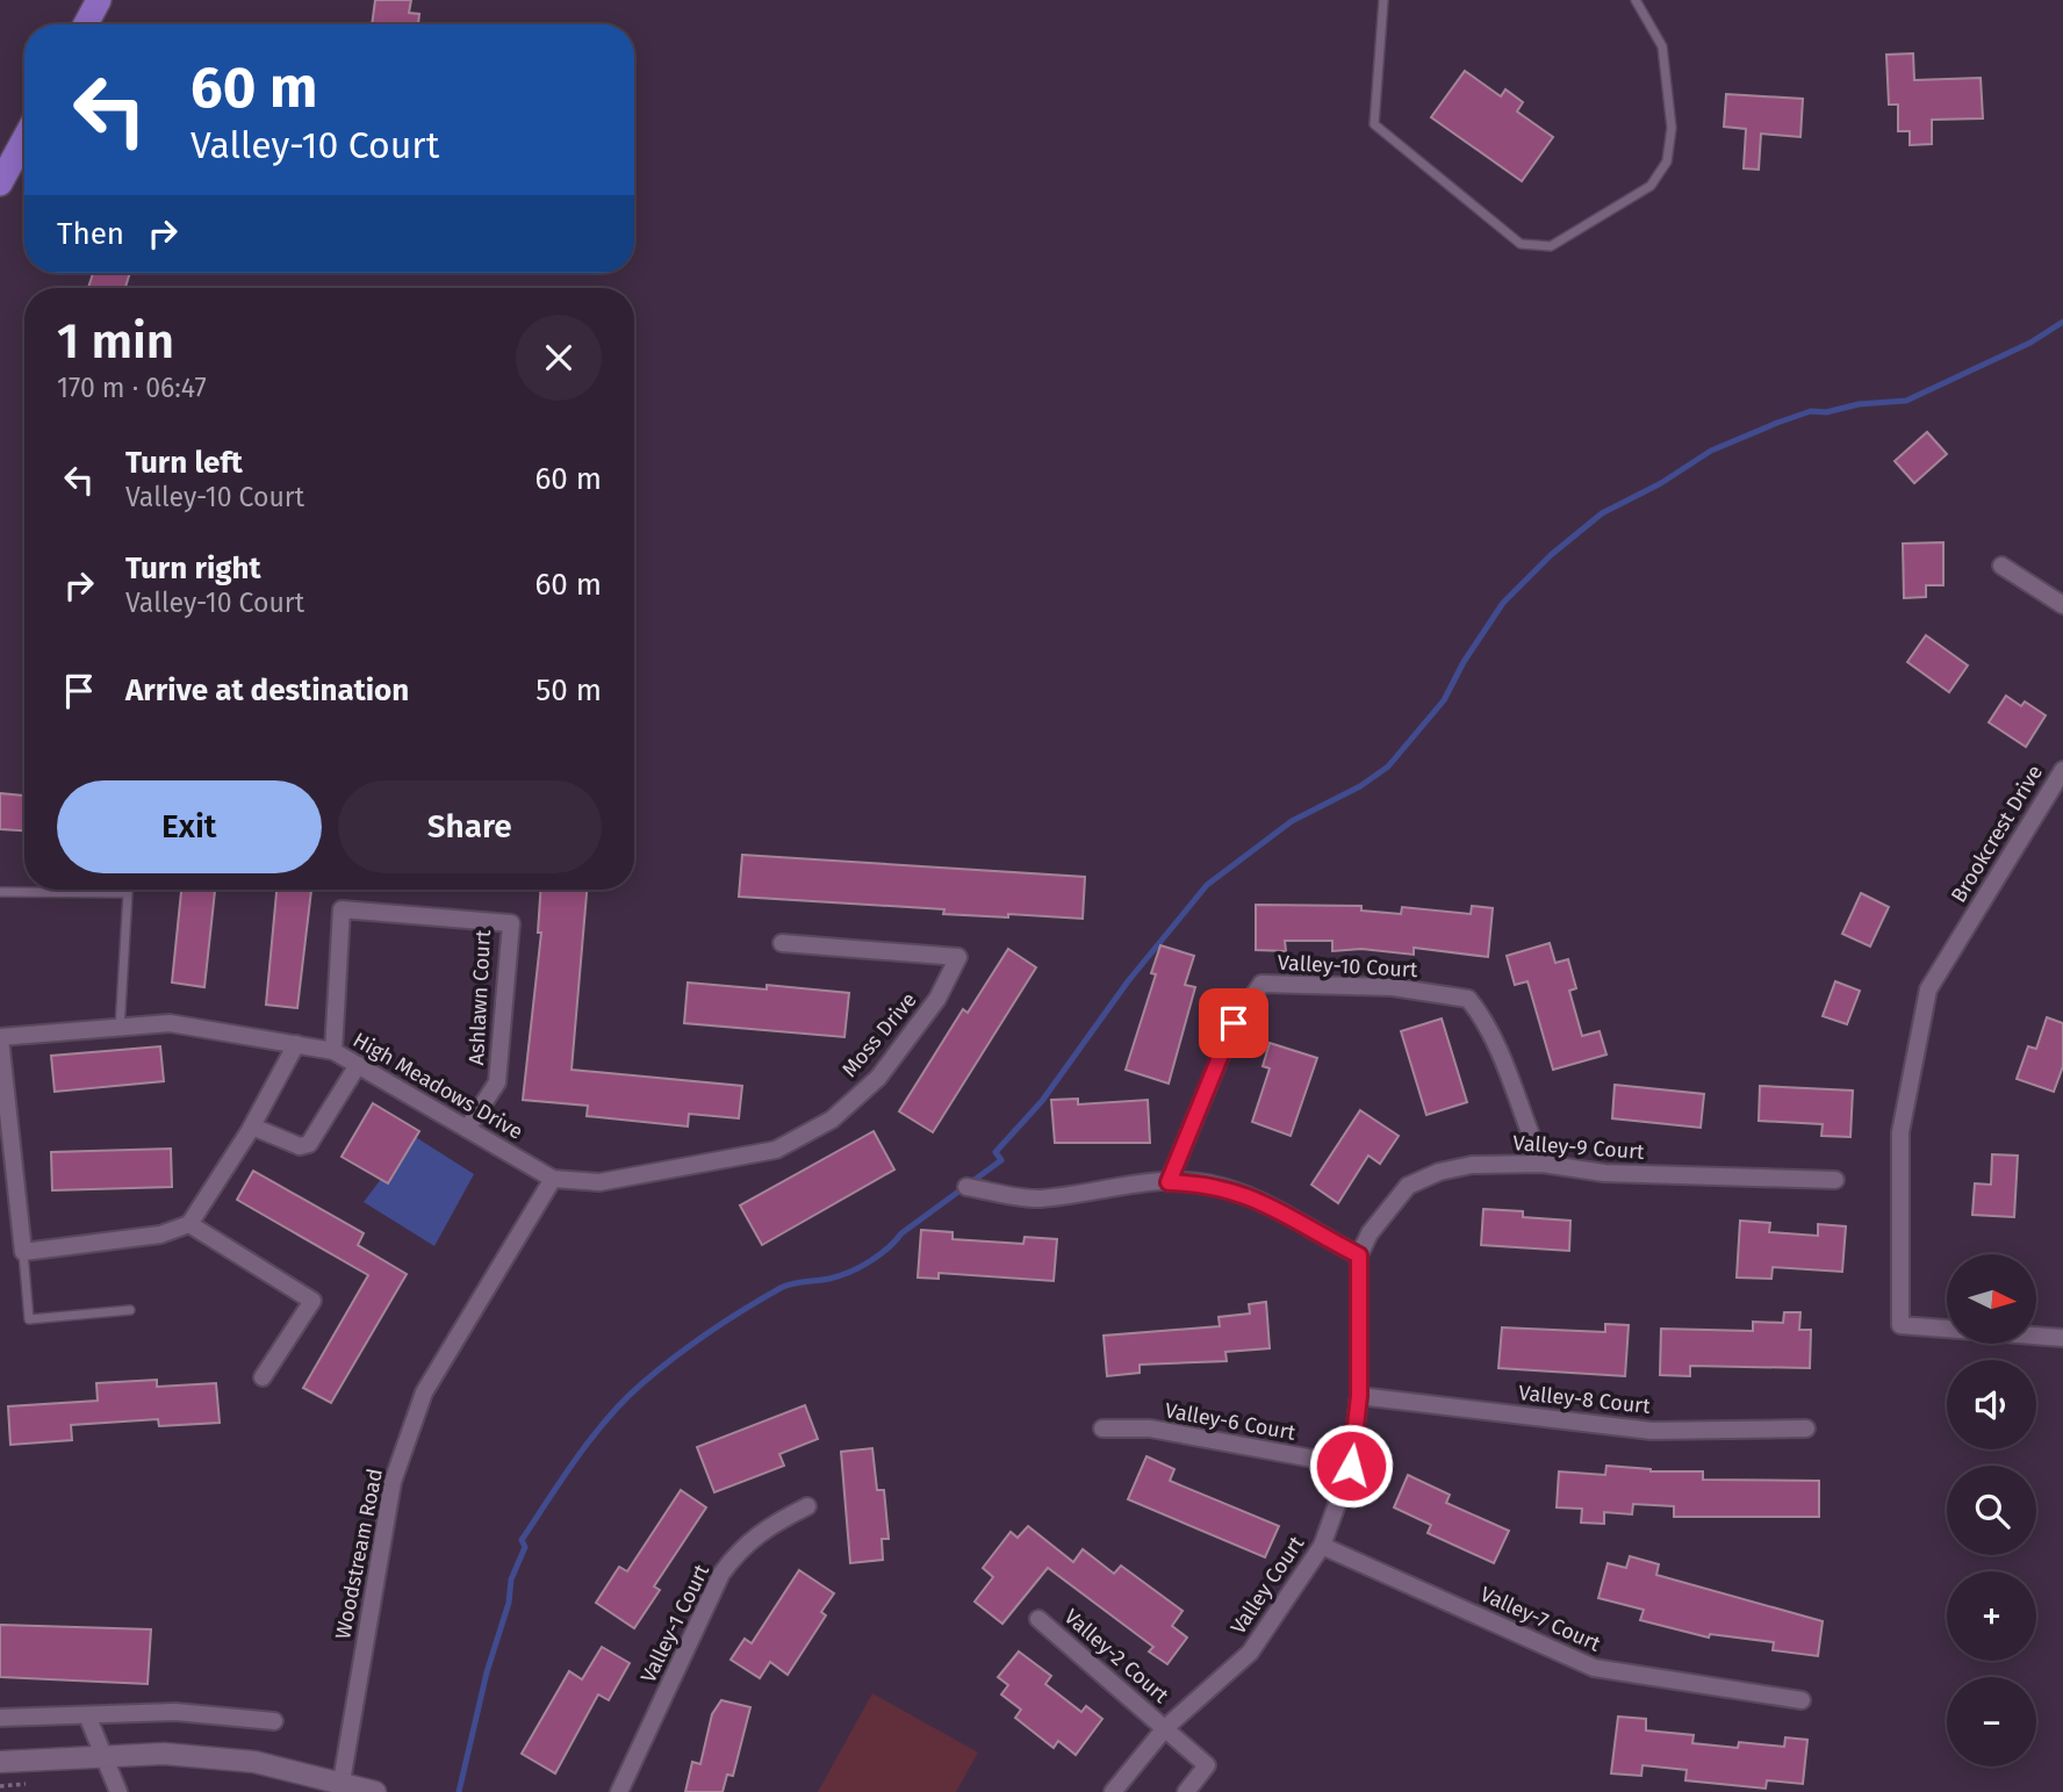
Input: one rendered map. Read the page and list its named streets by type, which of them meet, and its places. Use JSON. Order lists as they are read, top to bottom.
{
  "streets": {
    "street": [
      "Brookcrest Drive",
      "Valley-10 Court",
      "Ashlawn Court",
      "Moss Drive",
      "High Meadows Drive",
      "Valley-9 Court",
      "Valley-8 Court",
      "Valley-6 Court",
      "Woodstream Road",
      "Valley Court",
      "Valley-7 Court",
      "Valley-1 Court",
      "Valley-2 Court"
    ]
  },
  "crossings": [
    ["Valley-10 Court", "Valley-9 Court"],
    ["Ashlawn Court", "High Meadows Drive"],
    ["Moss Drive", "High Meadows Drive"],
    ["Moss Drive", "Woodstream Road"],
    ["High Meadows Drive", "Woodstream Road"],
    ["Valley-9 Court", "Valley Court"],
    ["Valley-8 Court", "Valley Court"],
    ["Valley-6 Court", "Valley Court"],
    ["Valley Court", "Valley-7 Court"],
    ["Valley Court", "Valley-2 Court"]
  ],
  "north": "right",
  "page": {
    "turn": ["60 m", "Valley-10 Court"],
    "then": "Then",
    "heading": ["1 min", "170 m · 06:47"],
    "list": [
      {
        "name": "Turn left",
        "note": "Valley-10 Court",
        "value": "60 m"
      },
      {
        "name": "Turn right",
        "note": "Valley-10 Court",
        "value": "60 m"
      },
      {
        "name": "Arrive at destination",
        "value": "50 m"
      }
    ],
    "buttons": ["Exit", "Share"],
    "map_buttons": ["+", "−"]
  }
}
